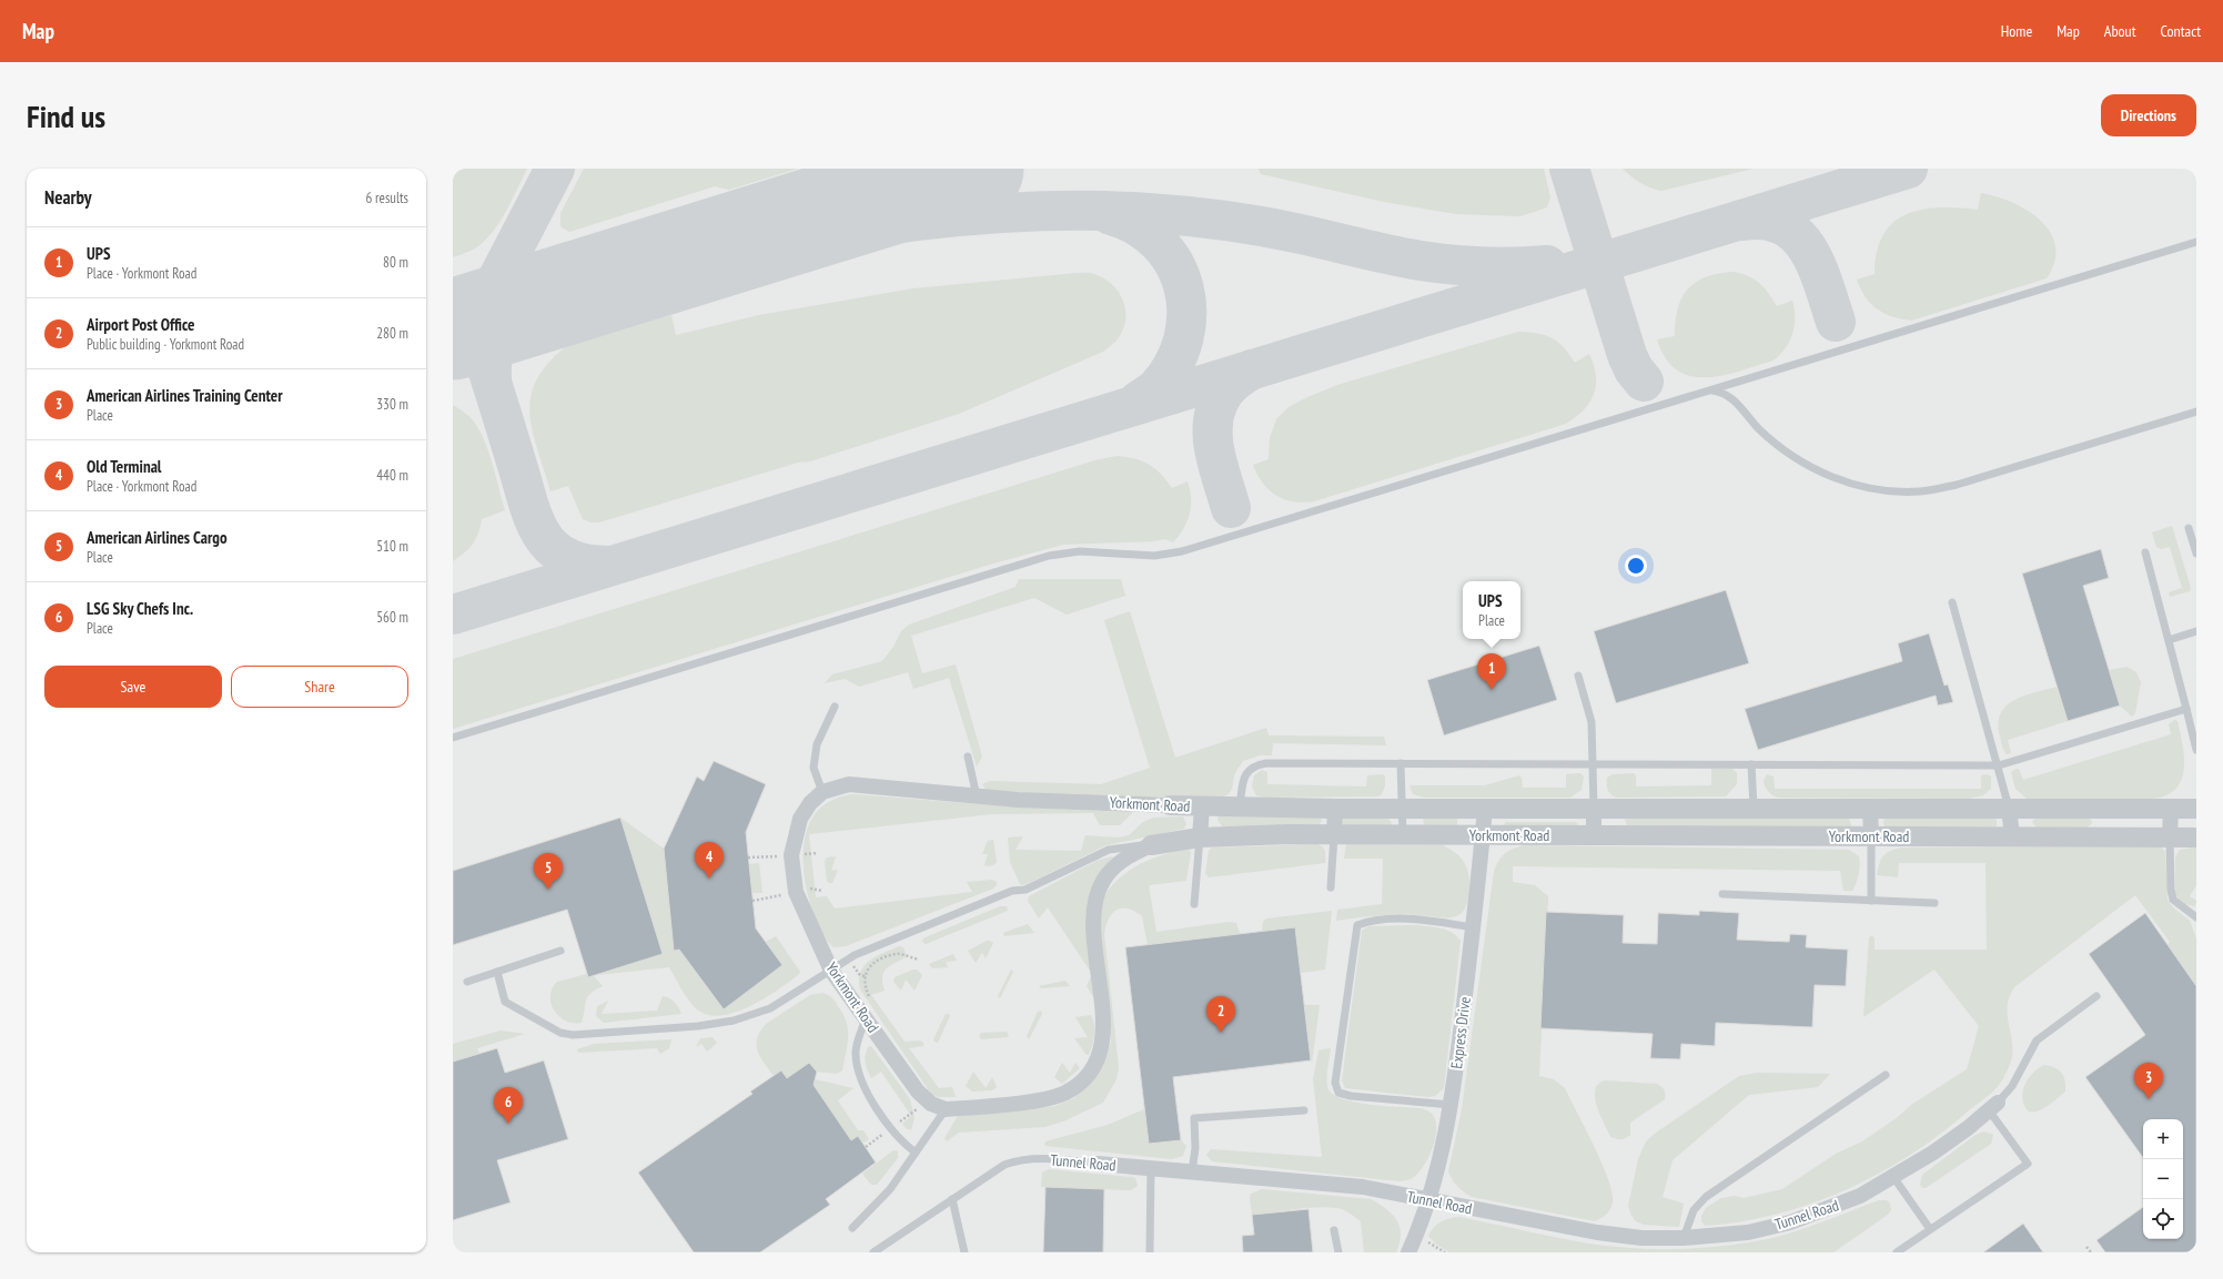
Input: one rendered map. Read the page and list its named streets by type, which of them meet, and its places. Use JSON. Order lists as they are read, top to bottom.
{
  "streets": {
    "street": ["Yorkmont Road", "Express Drive", "Tunnel Road"]
  },
  "crossings": [
    ["Yorkmont Road", "Express Drive"],
    ["Express Drive", "Tunnel Road"]
  ],
  "page": {
    "header": "Map",
    "nav": [
      "Home",
      "Map",
      "About",
      "Contact"
    ],
    "buttons": [
      "Directions",
      ["Save", "Share"]
    ],
    "title": "Find us",
    "heading": ["Nearby", "6 results"],
    "list": [
      {
        "mark": "1",
        "name": "UPS",
        "note": "Place · Yorkmont Road",
        "value": "80 m"
      },
      {
        "mark": "2",
        "name": "Airport Post Office",
        "note": "Public building · Yorkmont Road",
        "value": "280 m"
      },
      {
        "mark": "3",
        "name": "American Airlines Training Center",
        "note": "Place",
        "value": "330 m"
      },
      {
        "mark": "4",
        "name": "Old Terminal",
        "note": "Place · Yorkmont Road",
        "value": "440 m"
      },
      {
        "mark": "5",
        "name": "American Airlines Cargo",
        "note": "Place",
        "value": "510 m"
      },
      {
        "mark": "6",
        "name": "LSG Sky Chefs Inc.",
        "note": "Place",
        "value": "560 m"
      }
    ],
    "popup": ["UPS", "Place"],
    "pins": [
      "1",
      "4",
      "5",
      "2",
      "3",
      "6"
    ],
    "map_buttons": ["+", "−"]
  }
}
